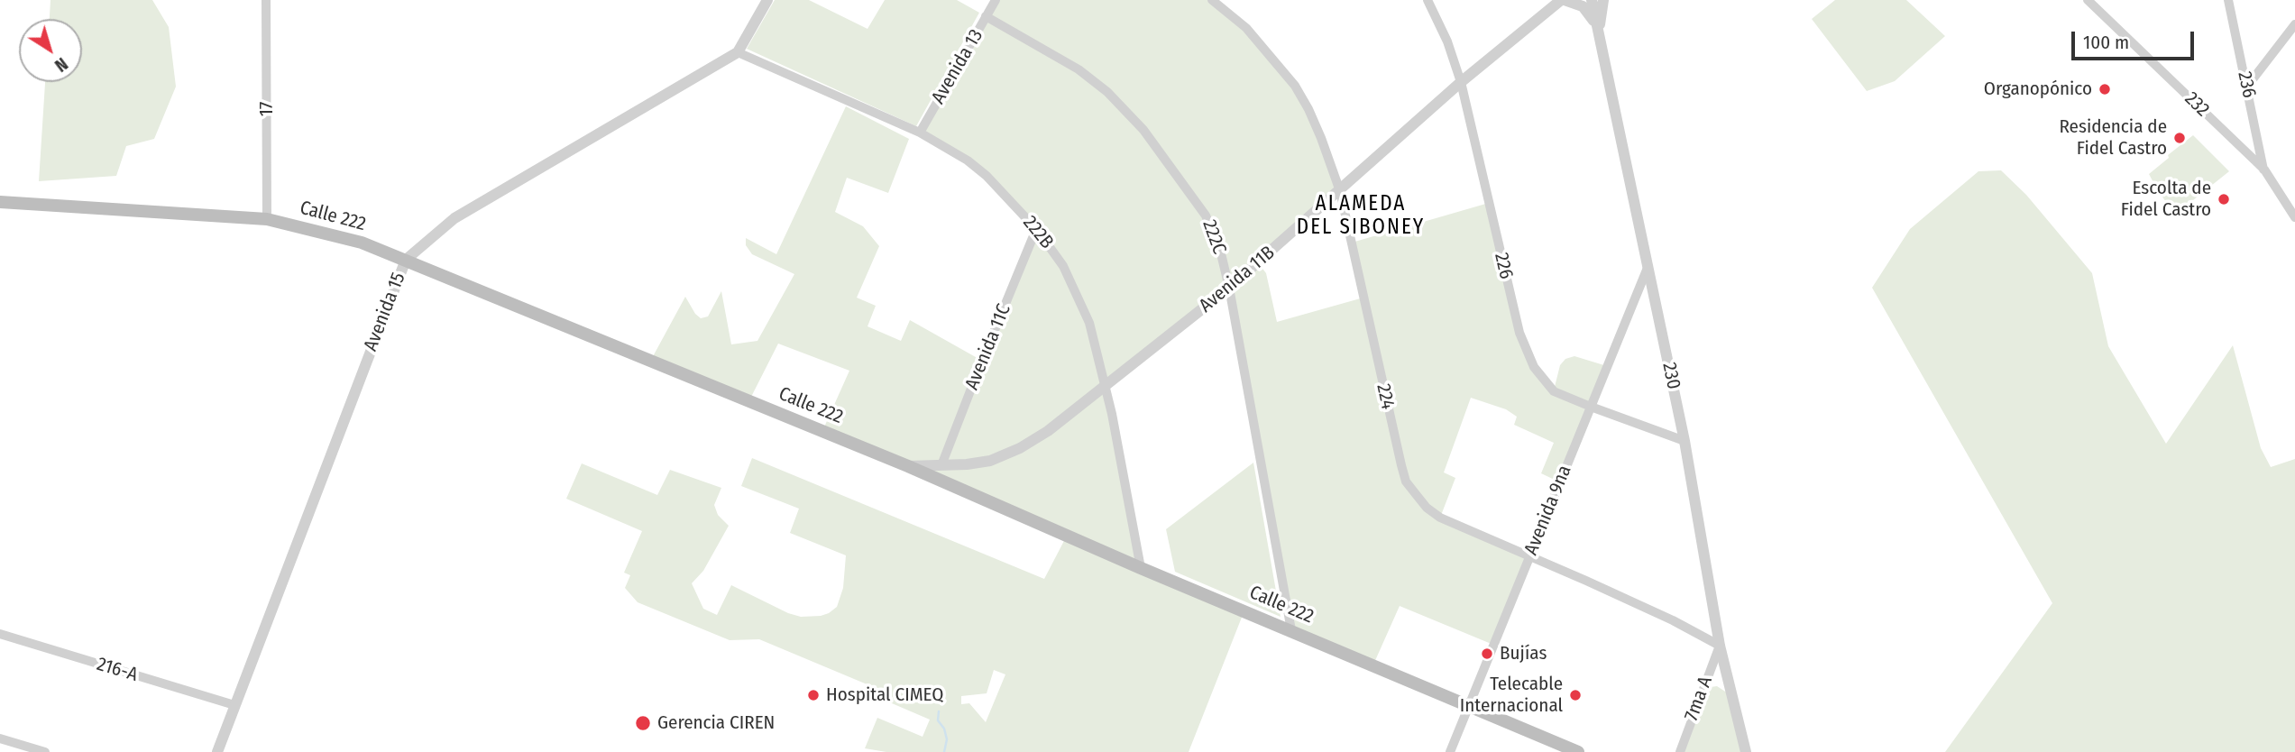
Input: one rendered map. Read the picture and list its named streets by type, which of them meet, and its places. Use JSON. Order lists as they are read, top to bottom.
{
  "streets": {
    "main road": ["Calle 222"],
    "street": [
      "Avenida 13",
      "236",
      "232",
      "17",
      "222B",
      "222C",
      "226",
      "Avenida 11B",
      "Avenida 15",
      "Avenida 11C",
      "230",
      "224",
      "Avenida 9na",
      "216-A",
      "7ma A"
    ]
  },
  "crossings": [
    ["Avenida 13", "222B"],
    ["Avenida 13", "222C"],
    ["236", "232"],
    ["17", "Calle 222"],
    ["Calle 222", "222B"],
    ["Calle 222", "222C"],
    ["Calle 222", "Avenida 11B"],
    ["Calle 222", "Avenida 15"],
    ["Calle 222", "Avenida 9na"],
    ["222B", "Avenida 11B"],
    ["222B", "Avenida 15"],
    ["222B", "Avenida 11C"],
    ["222C", "Avenida 11B"],
    ["226", "Avenida 11B"],
    ["226", "230"],
    ["226", "Avenida 9na"],
    ["Avenida 11B", "Avenida 11C"],
    ["Avenida 11B", "224"],
    ["Avenida 15", "216-A"],
    ["230", "224"],
    ["230", "Avenida 9na"],
    ["230", "7ma A"],
    ["224", "Avenida 9na"],
    ["224", "7ma A"]
  ],
  "districts": ["ALAMEDA DEL SIBONEY"],
  "places": [
    "Organopónico",
    "Residencia de Fidel Castro",
    "Escolta de Fidel Castro",
    "Bujías",
    "Hospital CIMEQ",
    "Telecable Internacional",
    "Gerencia CIREN"
  ],
  "scale_bar": "100 m",
  "north": "bottom right"
}
